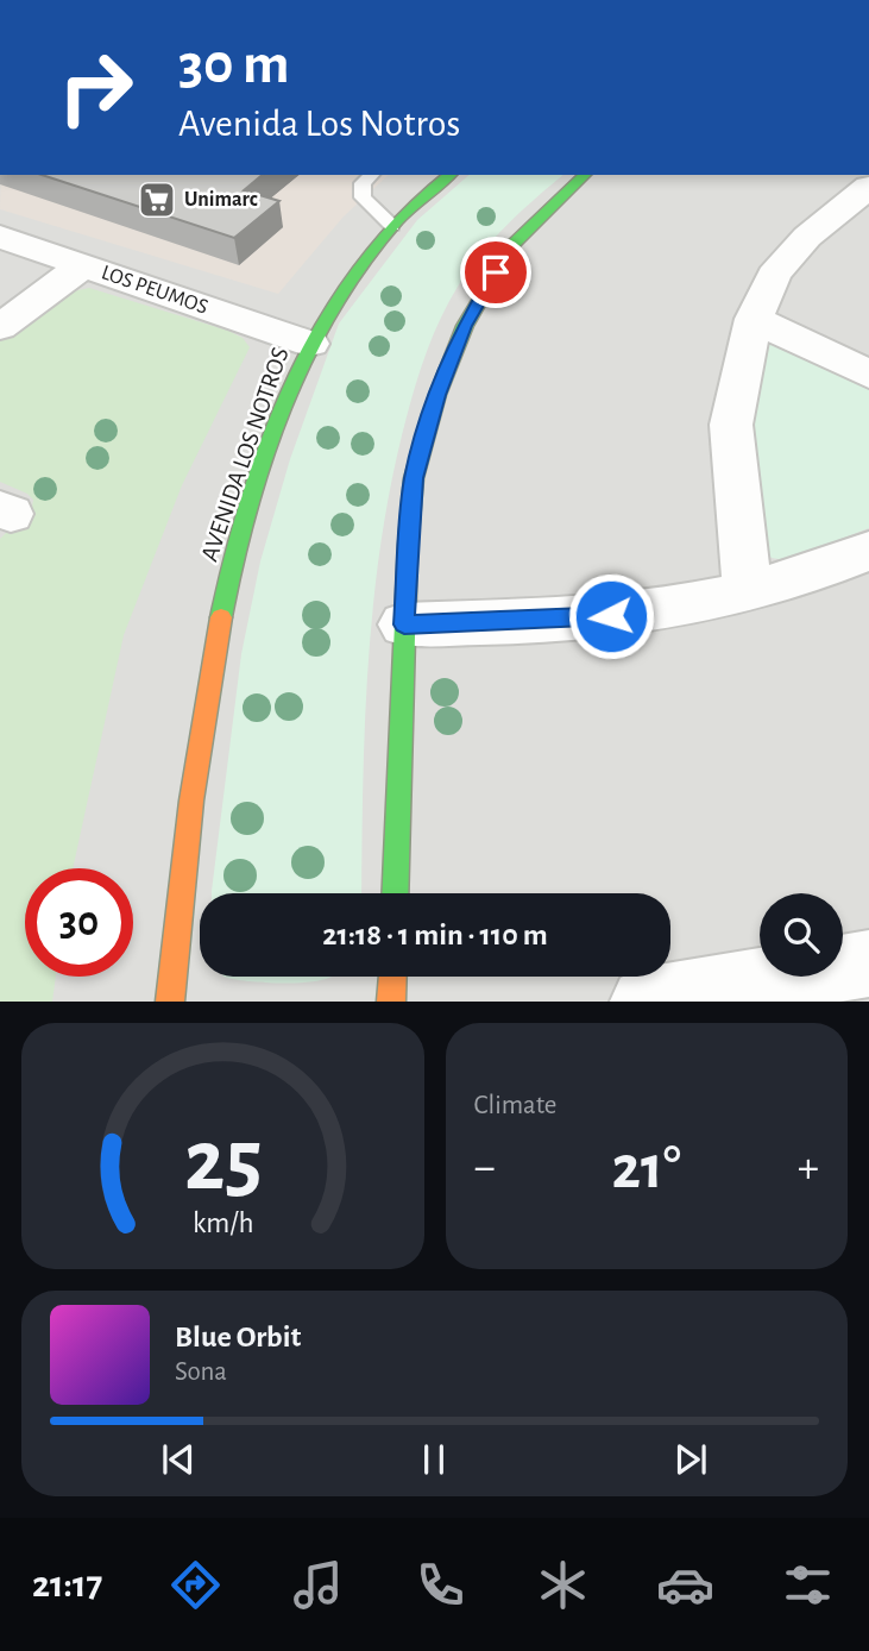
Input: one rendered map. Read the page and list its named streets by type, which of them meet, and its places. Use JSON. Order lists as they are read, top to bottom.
{
  "streets": {
    "main road": ["AVENIDA LOS NOTROS"],
    "street": ["LOS PEUMOS"]
  },
  "crossings": [
    ["LOS PEUMOS", "AVENIDA LOS NOTROS"]
  ],
  "places": {
    "supermarket": ["Unimarc"]
  },
  "page": {
    "turn": ["30 m", "Avenida Los Notros"],
    "limit": "30",
    "trip": "21:18 · 1 min · 110 m",
    "tile": "Climate",
    "heat": ["−", "21°", "+"],
    "song": ["Blue Orbit", "Sona"],
    "tabs": "21:17",
    "gauge": ["25", "km/h"]
  }
}
